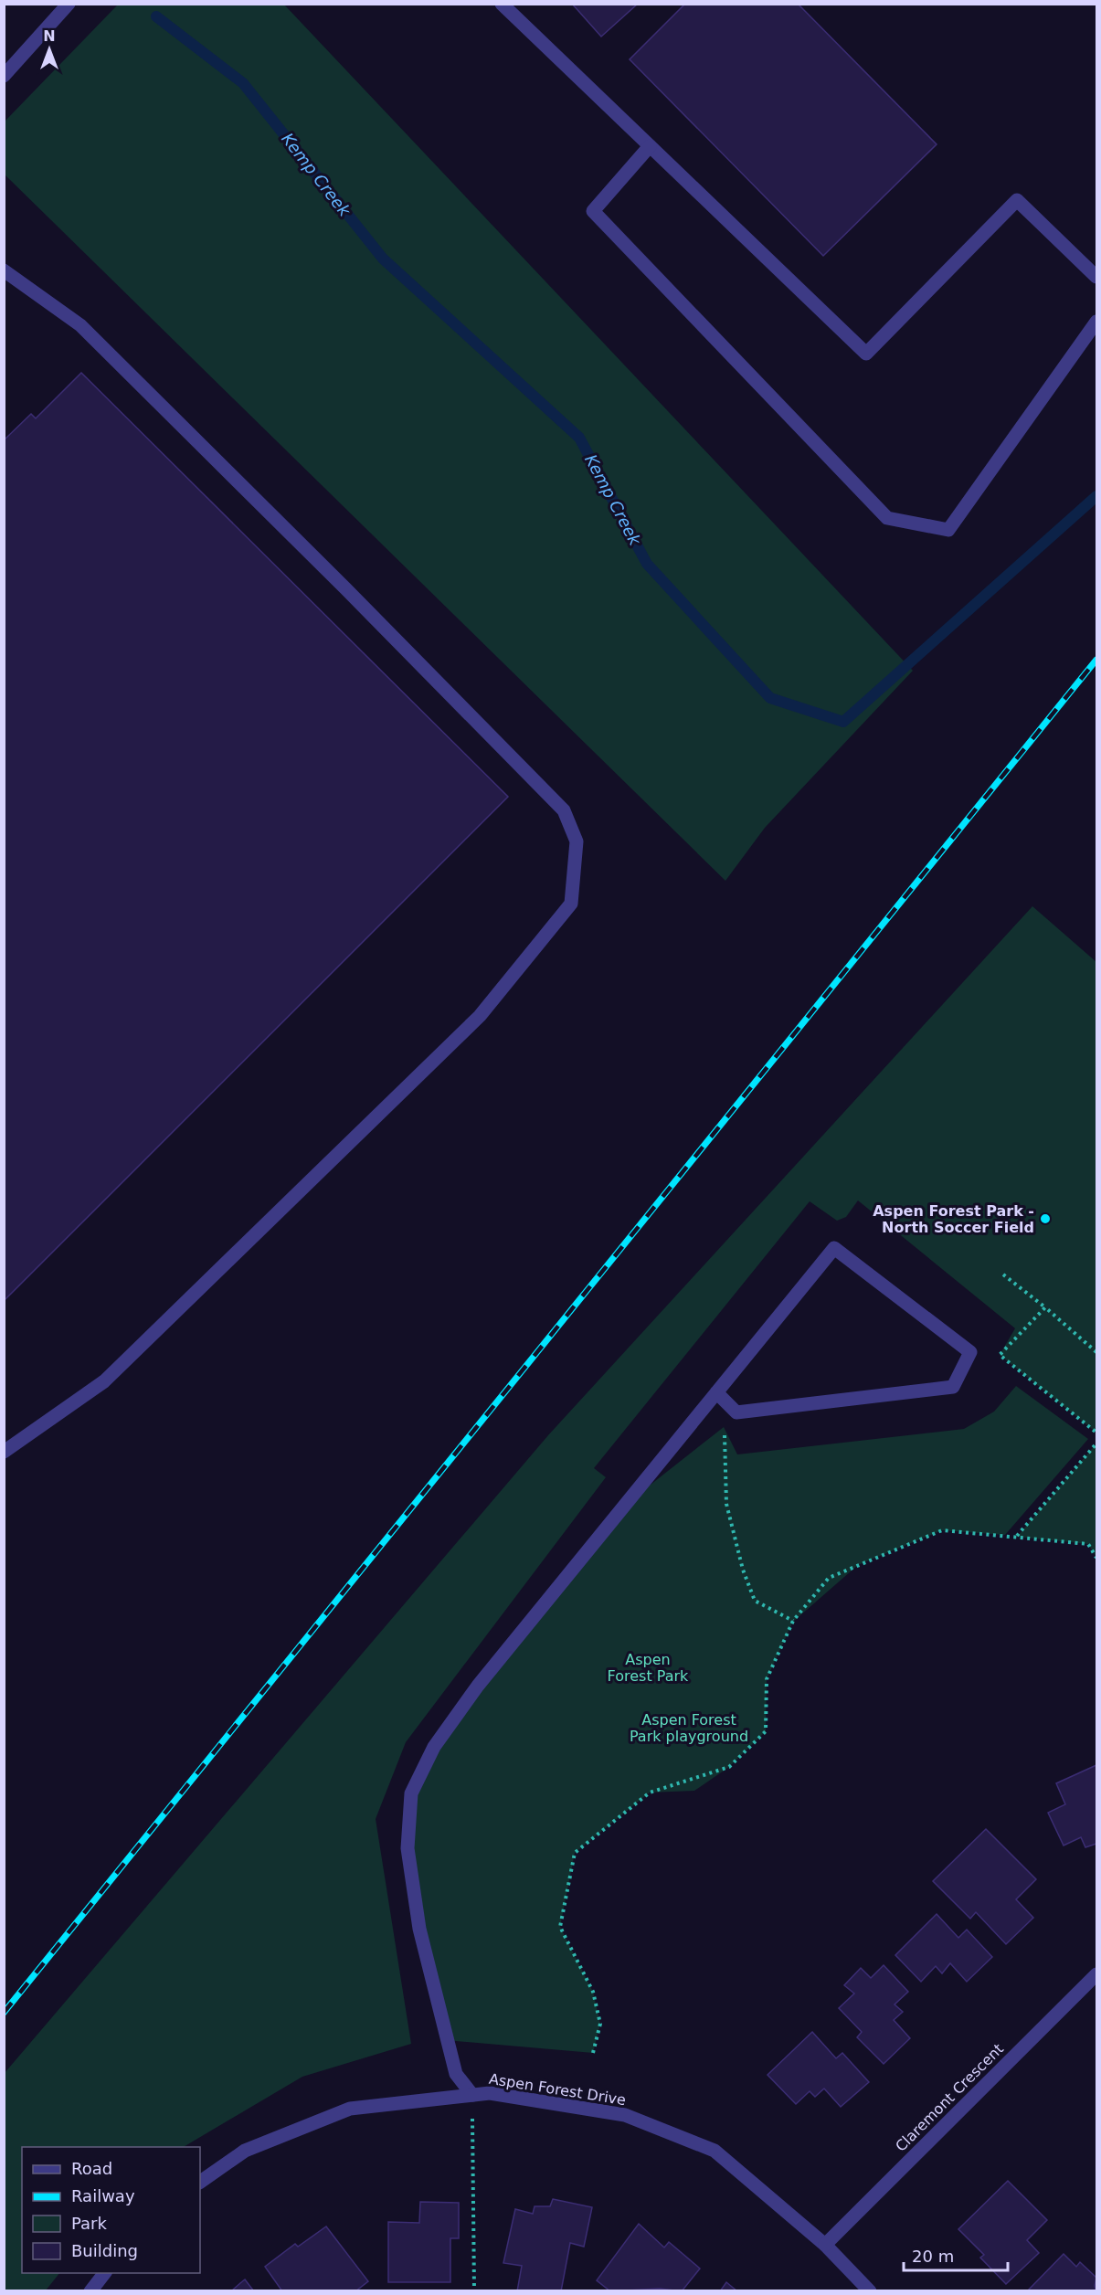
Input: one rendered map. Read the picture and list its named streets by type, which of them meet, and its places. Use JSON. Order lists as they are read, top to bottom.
{
  "streets": {
    "street": ["Aspen Forest Drive", "Claremont Crescent"]
  },
  "crossings": [
    ["Aspen Forest Drive", "Claremont Crescent"]
  ],
  "water": ["Kemp Creek"],
  "parks": ["Aspen Forest Park", "Aspen Forest Park playground"],
  "places": ["Aspen Forest Park - North Soccer Field"],
  "legend": [
    "Road",
    "Railway",
    "Park",
    "Building"
  ],
  "scale_bar": "20 m",
  "north": "top"
}
